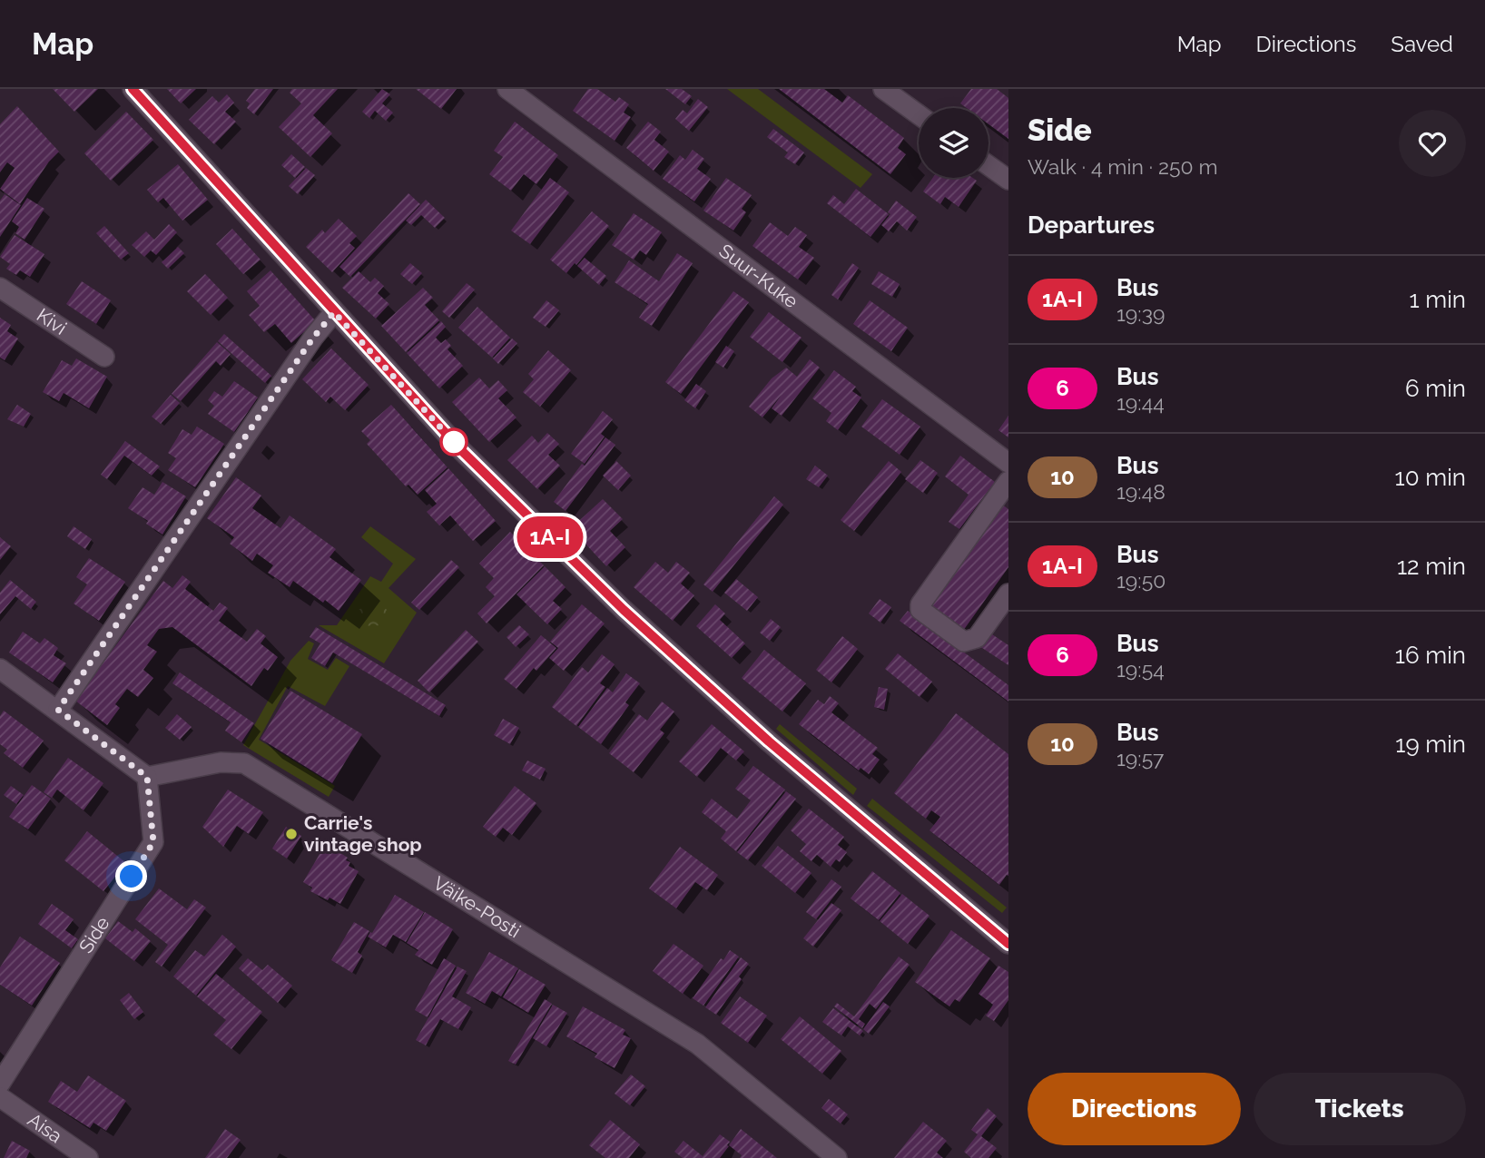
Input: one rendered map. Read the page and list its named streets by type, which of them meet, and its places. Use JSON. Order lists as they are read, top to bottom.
{
  "streets": {
    "street": [
      "Suur-Kuke",
      "Kivi",
      "Väike-Posti",
      "Side",
      "Aisa"
    ]
  },
  "crossings": [
    ["Väike-Posti", "Side"]
  ],
  "places": ["Carrie's vintage shop"],
  "lines": ["bus line 1A-I"],
  "page": {
    "header": "Map",
    "nav": ["Map", "Directions", "Saved"],
    "on_map": "1A-I",
    "heading": [
      ["Side", "Walk · 4 min · 250 m"],
      "Departures"
    ],
    "list": [
      {
        "mark": "1A-I",
        "name": "Bus",
        "note": "19:39",
        "value": "1 min"
      },
      {
        "mark": "6",
        "name": "Bus",
        "note": "19:44",
        "value": "6 min"
      },
      {
        "mark": "10",
        "name": "Bus",
        "note": "19:48",
        "value": "10 min"
      },
      {
        "mark": "1A-I",
        "name": "Bus",
        "note": "19:50",
        "value": "12 min"
      },
      {
        "mark": "6",
        "name": "Bus",
        "note": "19:54",
        "value": "16 min"
      },
      {
        "mark": "10",
        "name": "Bus",
        "note": "19:57",
        "value": "19 min"
      }
    ],
    "buttons": ["Directions", "Tickets"]
  }
}
